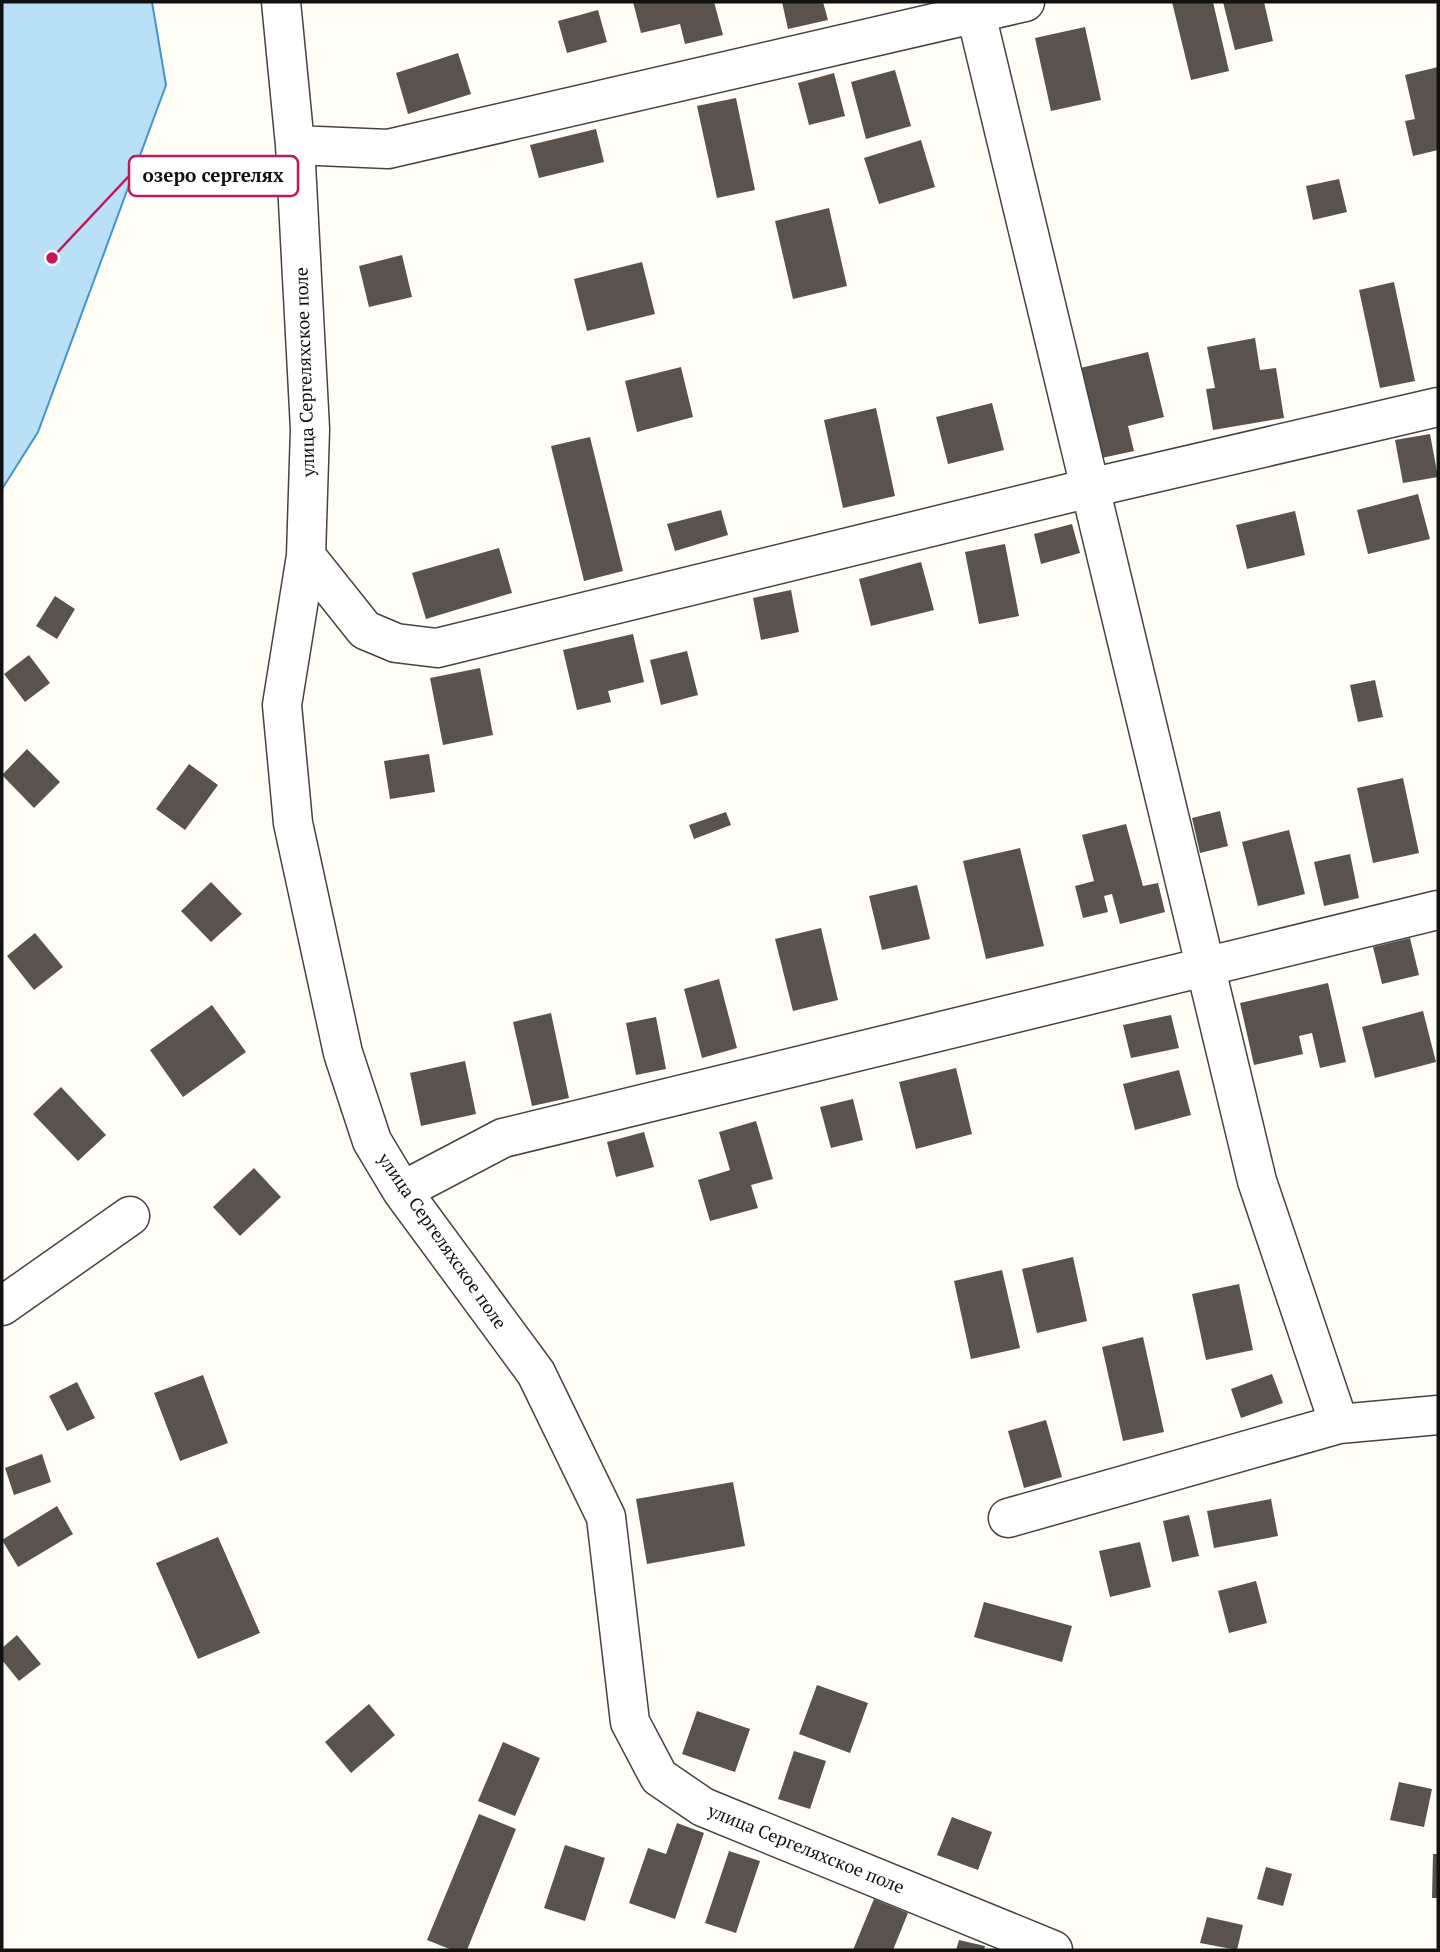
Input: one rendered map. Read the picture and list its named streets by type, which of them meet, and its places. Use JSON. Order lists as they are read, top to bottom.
{
  "streets": {
    "street": ["улица Сергеляхское поле"]
  },
  "places": ["озеро сергелях"]
}
